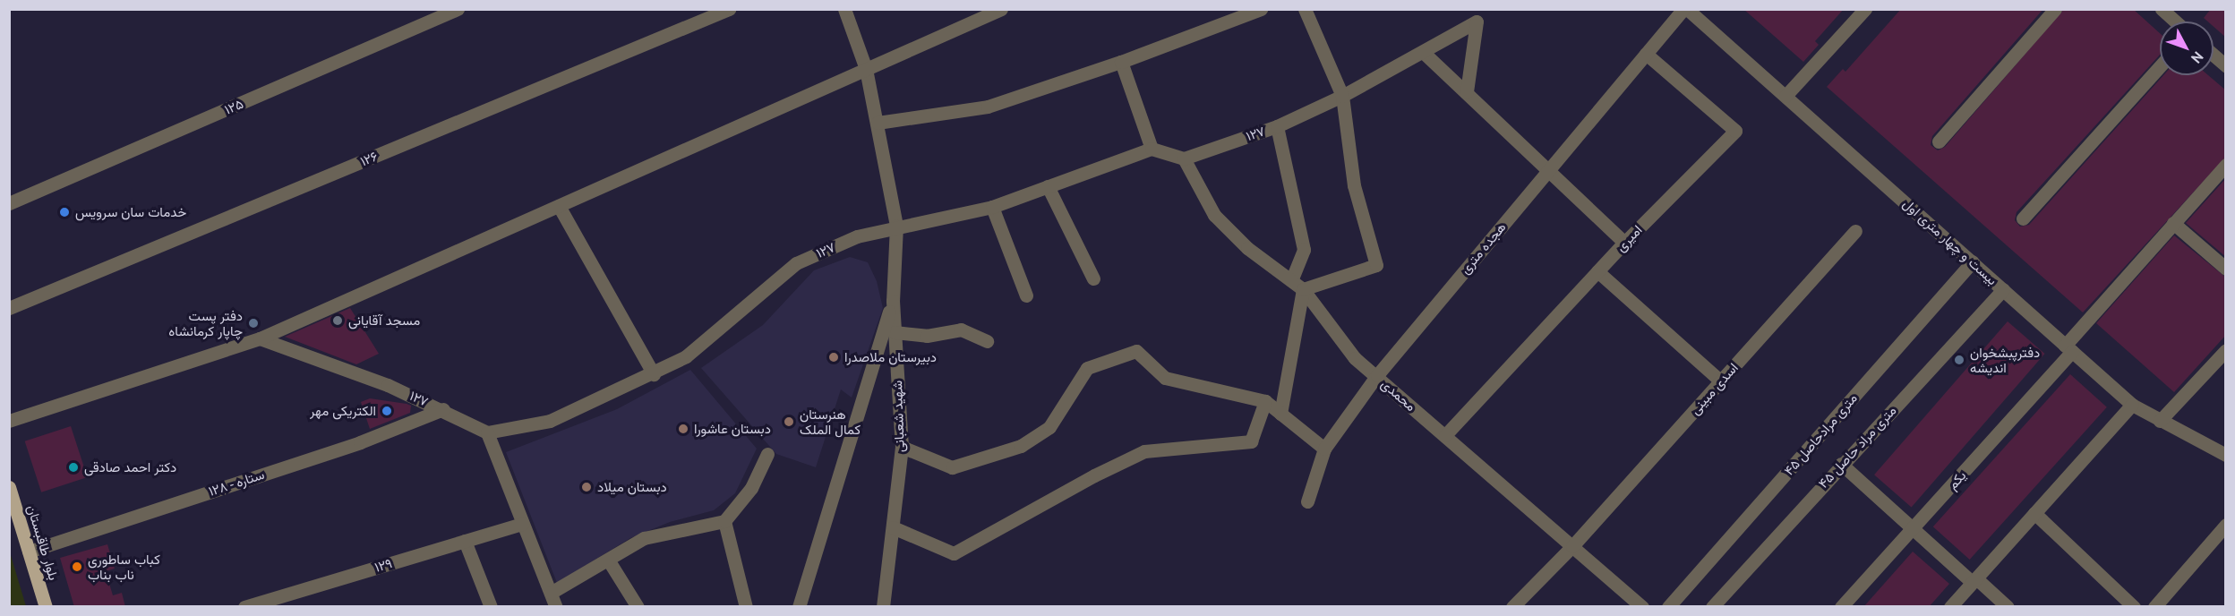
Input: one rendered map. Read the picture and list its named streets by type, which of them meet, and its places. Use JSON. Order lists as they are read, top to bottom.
{
  "streets": {
    "main road": ["بلوار طاقبستان"],
    "street": [
      "۱۲۵",
      "۱۲۷",
      "۱۲۶",
      "امیری",
      "بیست و چهار متری اول",
      "هجده متری",
      "اسدی مبینی",
      "محمدی",
      "شهید شعبانی",
      "۴۵ متری مرادحاصل",
      "۴۵ متری مراد حاصل",
      "یکم",
      "۱۲۸ - ستاره",
      "۱۲۹"
    ]
  },
  "crossings": [
    ["۱۲۷", "محمدی"],
    ["۱۲۷", "شهید شعبانی"],
    ["۱۲۷", "۱۲۸ - ستاره"],
    ["امیری", "هجده متری"],
    ["امیری", "محمدی"],
    ["بیست و چهار متری اول", "هجده متری"],
    ["بیست و چهار متری اول", "۴۵ متری مرادحاصل"],
    ["بیست و چهار متری اول", "۴۵ متری مراد حاصل"],
    ["بیست و چهار متری اول", "یکم"],
    ["هجده متری", "محمدی"],
    ["اسدی مبینی", "محمدی"],
    ["۱۲۸ - ستاره", "بلوار طاقبستان"]
  ],
  "places": [
    "خدمات سان سرویس",
    "مسجد آقایانی",
    "دفتر پست چاپار کرمانشاه",
    "دبیرستان ملاصدرا",
    "دفترپبشخوان اندیشه",
    "الکتریکی مهر",
    "هنرستان کمال الملک",
    "دبستان عاشورا",
    "دکتر احمد صادقی",
    "دبستان میلاد",
    "کباب ساطوری ناب بناب"
  ],
  "north": "bottom right"
}
